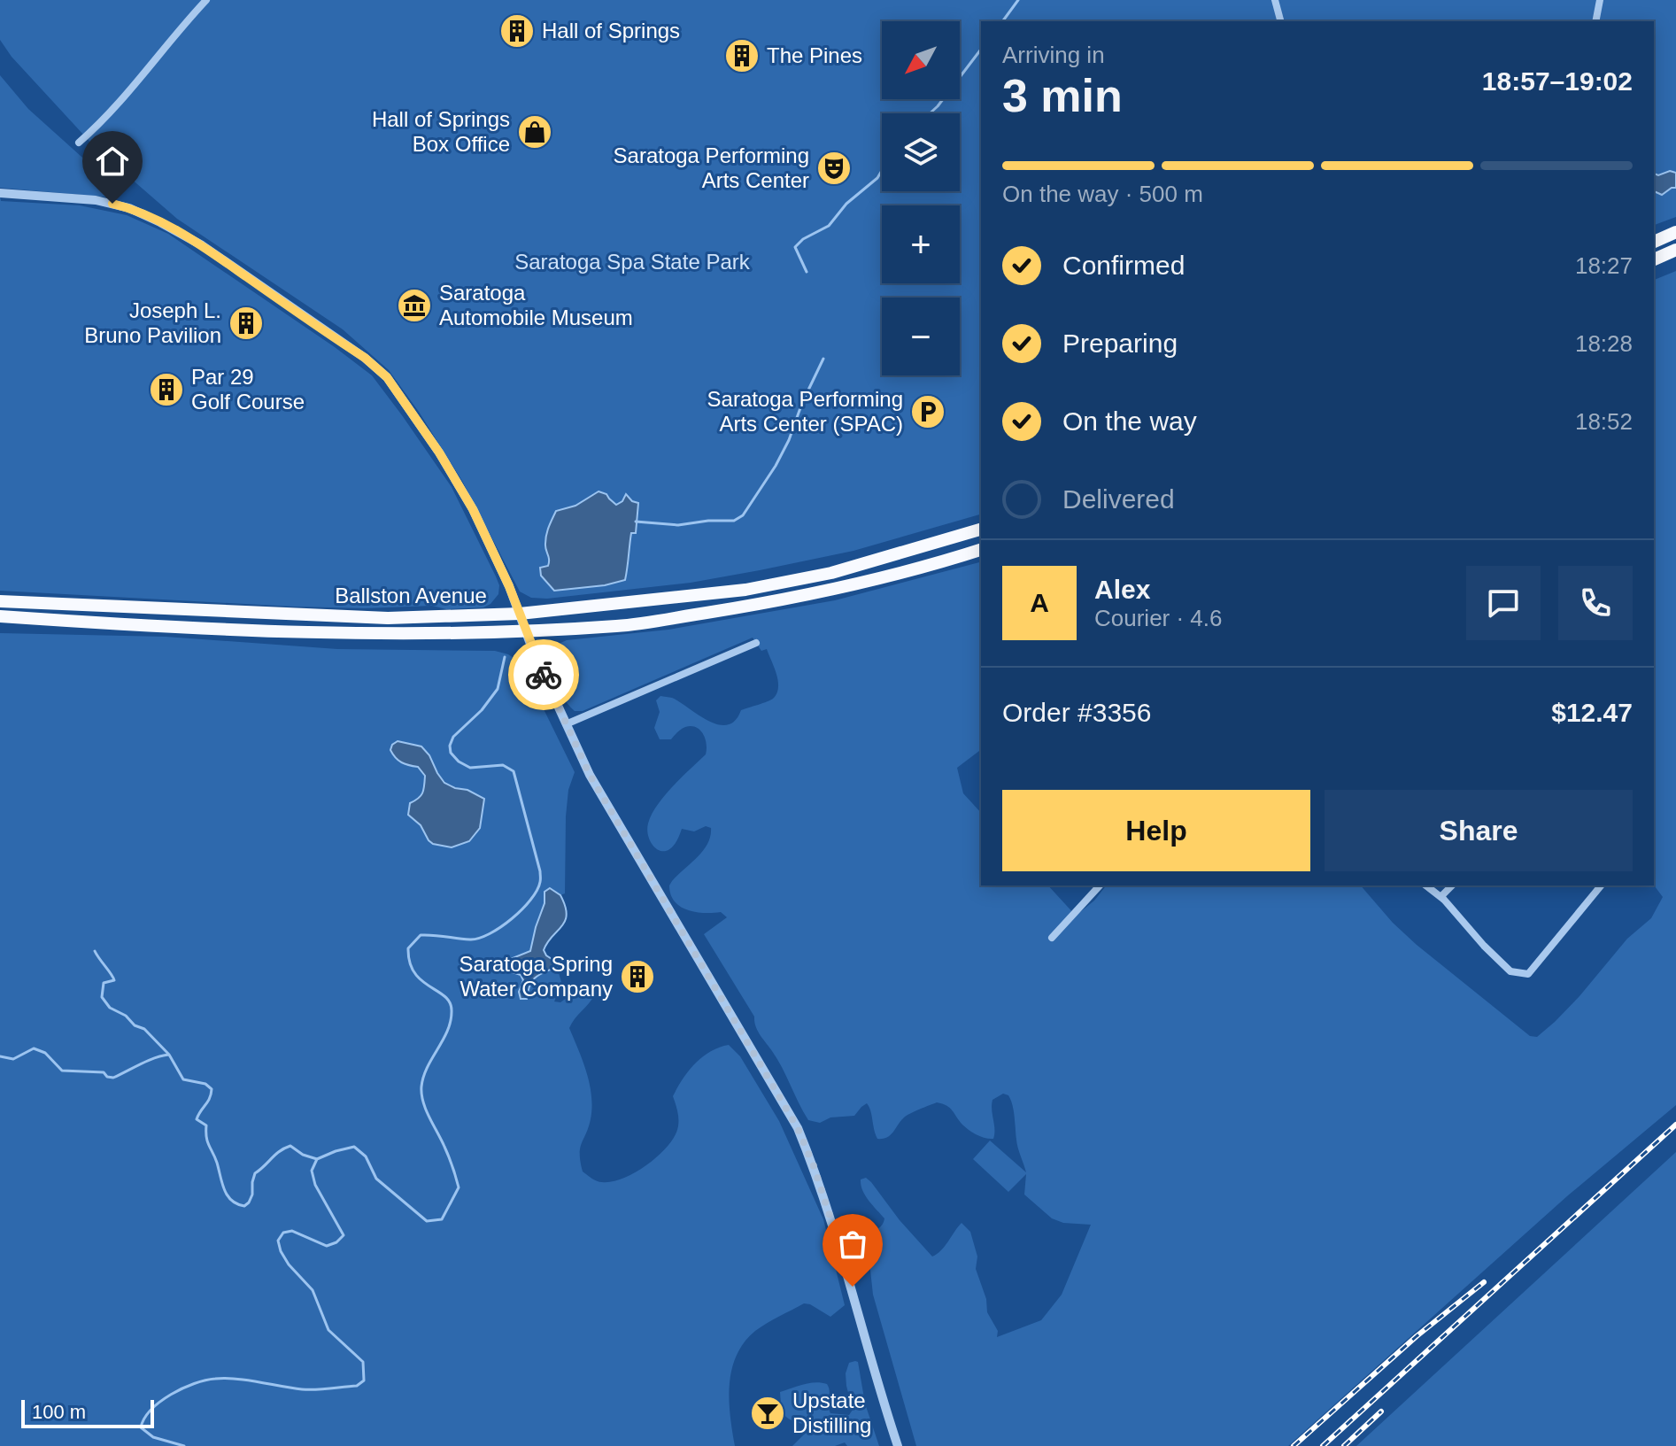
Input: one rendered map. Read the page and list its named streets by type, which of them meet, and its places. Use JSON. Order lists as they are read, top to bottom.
{
  "streets": {
    "highway": ["Ballston Avenue"]
  },
  "parks": ["Saratoga Spa State Park"],
  "places": {
    "building": [
      "Hall of Springs",
      "The Pines",
      "Joseph L. Bruno Pavilion",
      "Par 29 Golf Course",
      "Saratoga Spring Water Company"
    ],
    "shop": ["Hall of Springs Box Office"],
    "theatre": ["Saratoga Performing Arts Center"],
    "museum": ["Saratoga Automobile Museum"],
    "parking": ["Saratoga Performing Arts Center (SPAC)"],
    "bar": ["Upstate Distilling"]
  },
  "scale_bar": "100 m",
  "north": "bottom left",
  "page": {
    "map_buttons": ["+", "−"],
    "heading": ["3 min", "Arriving in", "18:57–19:02"],
    "panel": [
      "Alex",
      "Courier · 4.6",
      "Order #3356",
      "$12.47"
    ],
    "bar": "On the way · 500 m",
    "list": [
      ["Confirmed", "18:27"],
      ["Preparing", "18:28"],
      ["On the way", "18:52"],
      "Delivered"
    ],
    "round": "A",
    "buttons": ["Help", "Share"],
    "scale": "100 m"
  }
}
